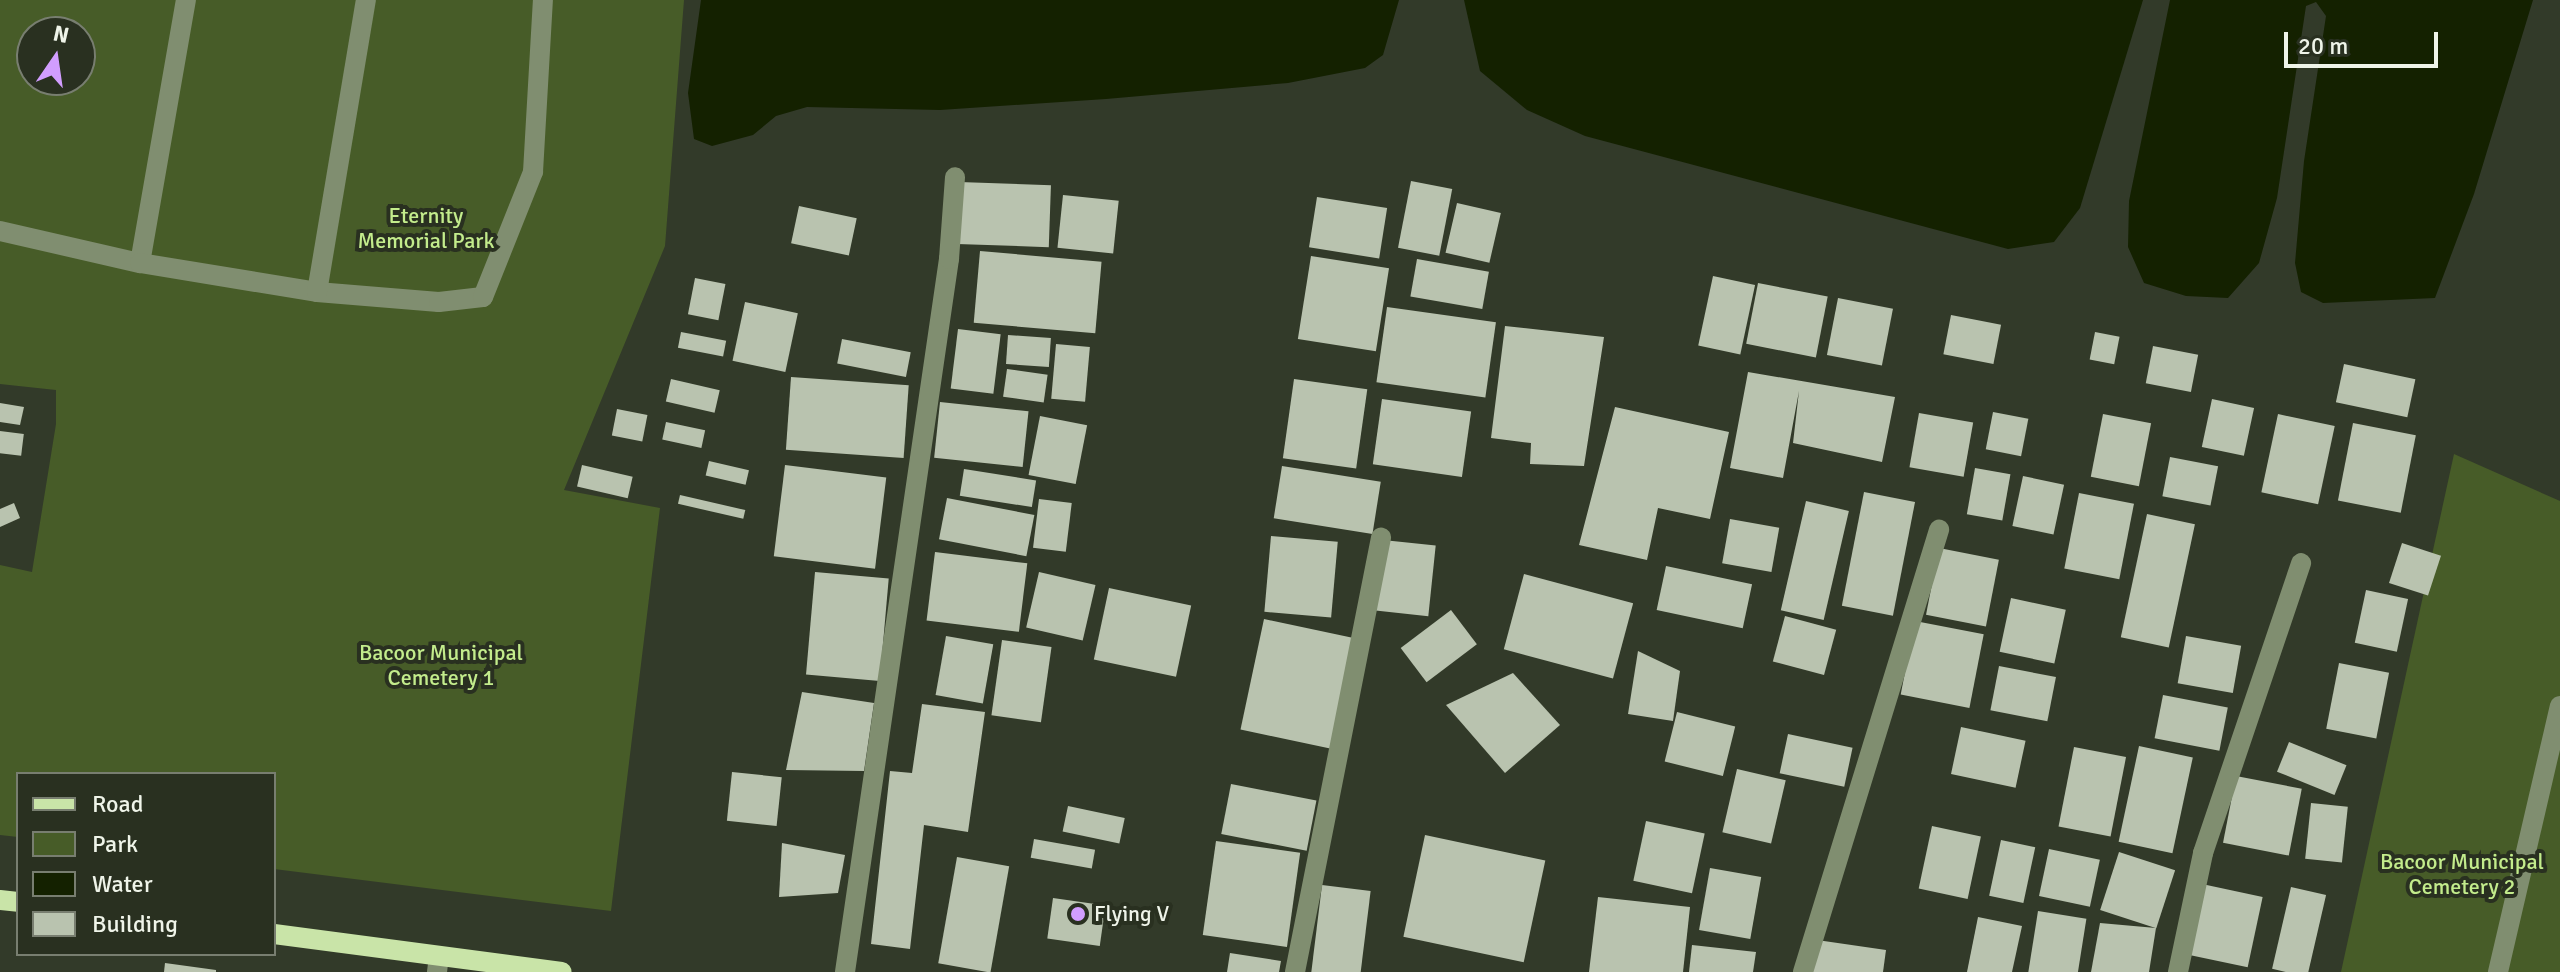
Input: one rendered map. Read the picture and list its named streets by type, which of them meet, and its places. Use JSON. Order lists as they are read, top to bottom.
{
  "parks": ["Eternity Memorial Park", "Bacoor Municipal Cemetery 1", "Bacoor Municipal Cemetery 2"],
  "places": ["Flying V"],
  "legend": [
    "Road",
    "Park",
    "Water",
    "Building"
  ],
  "scale_bar": "20 m",
  "north": "top"
}
